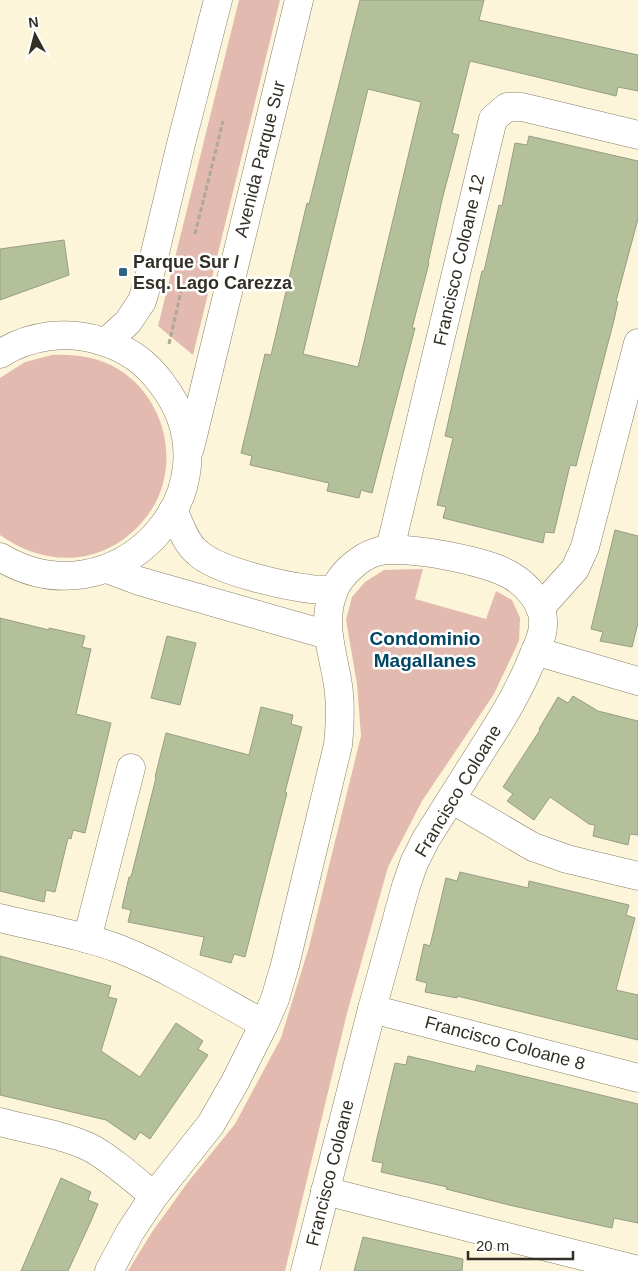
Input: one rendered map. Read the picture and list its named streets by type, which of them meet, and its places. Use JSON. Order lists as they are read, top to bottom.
{
  "streets": {
    "street": [
      "Avenida Parque Sur",
      "Francisco Coloane 12",
      "Francisco Coloane",
      "Francisco Coloane 8"
    ]
  },
  "crossings": [
    ["Francisco Coloane 12", "Francisco Coloane"],
    ["Francisco Coloane", "Francisco Coloane 8"]
  ],
  "districts": ["Condominio Magallanes"],
  "places": {
    "transit": ["Parque Sur / Esq. Lago Carezza"]
  },
  "scale_bar": "20 m",
  "north": "top"
}
